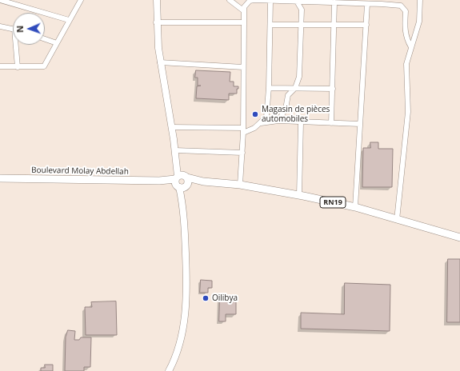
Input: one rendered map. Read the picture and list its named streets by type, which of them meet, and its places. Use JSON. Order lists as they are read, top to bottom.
{
  "streets": {
    "main road": ["Boulevard Molay Abdellah", "RN19"]
  },
  "crossings": [
    ["Boulevard Molay Abdellah", "RN19"]
  ],
  "places": ["Magasin de pièces automobiles", "Oilibya"],
  "north": "left"
}
